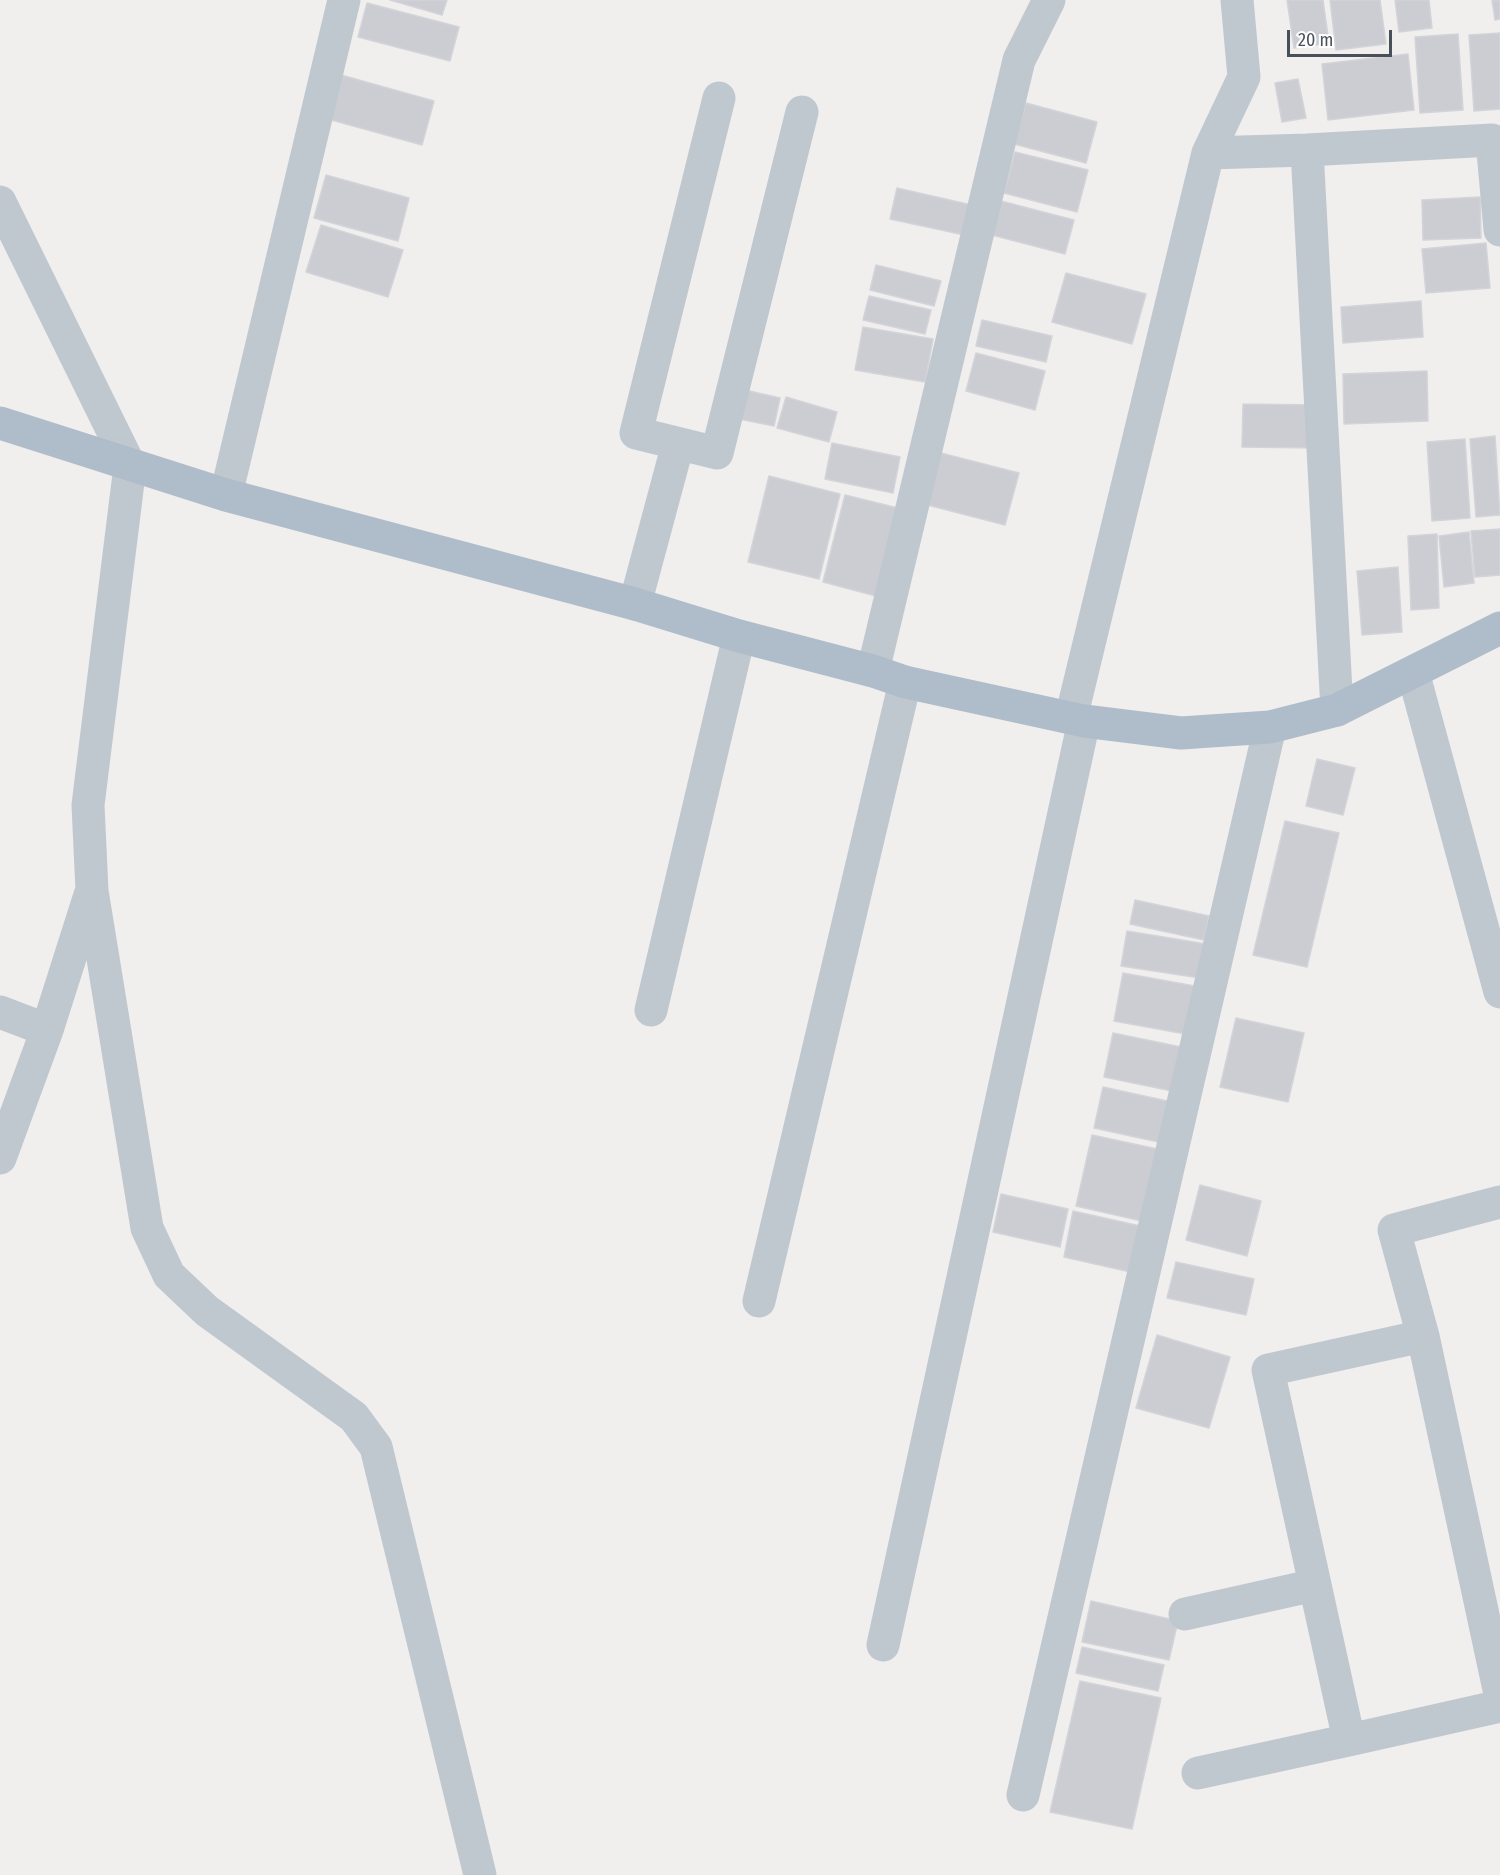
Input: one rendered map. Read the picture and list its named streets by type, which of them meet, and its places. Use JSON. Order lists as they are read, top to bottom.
{
  "scale_bar": "20 m"
}
